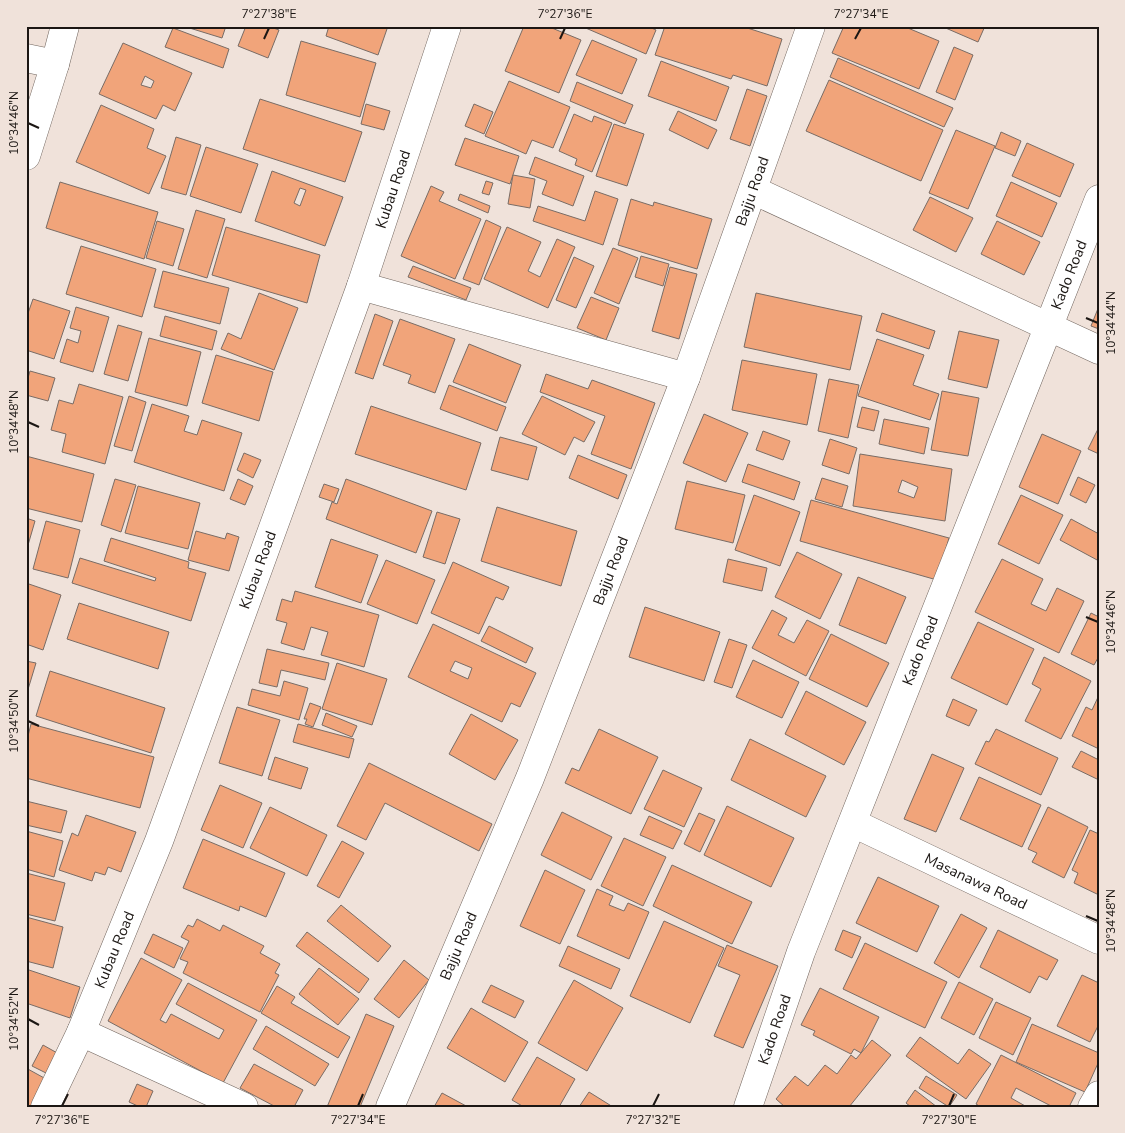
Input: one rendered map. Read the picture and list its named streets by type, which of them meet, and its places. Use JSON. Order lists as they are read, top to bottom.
{
  "streets": {
    "street": [
      "Kubau Road",
      "Bajju Road",
      "Kado Road",
      "Masanawa Road"
    ]
  },
  "crossings": [
    ["Kado Road", "Masanawa Road"]
  ],
  "coordinates": [
    "7°27'38\"E",
    "7°27'36\"E",
    "7°27'34\"E",
    "10°34'46\"N",
    "10°34'44\"N",
    "10°34'48\"N",
    "10°34'50\"N",
    "10°34'52\"N",
    "7°27'32\"E",
    "7°27'30\"E"
  ]
}
